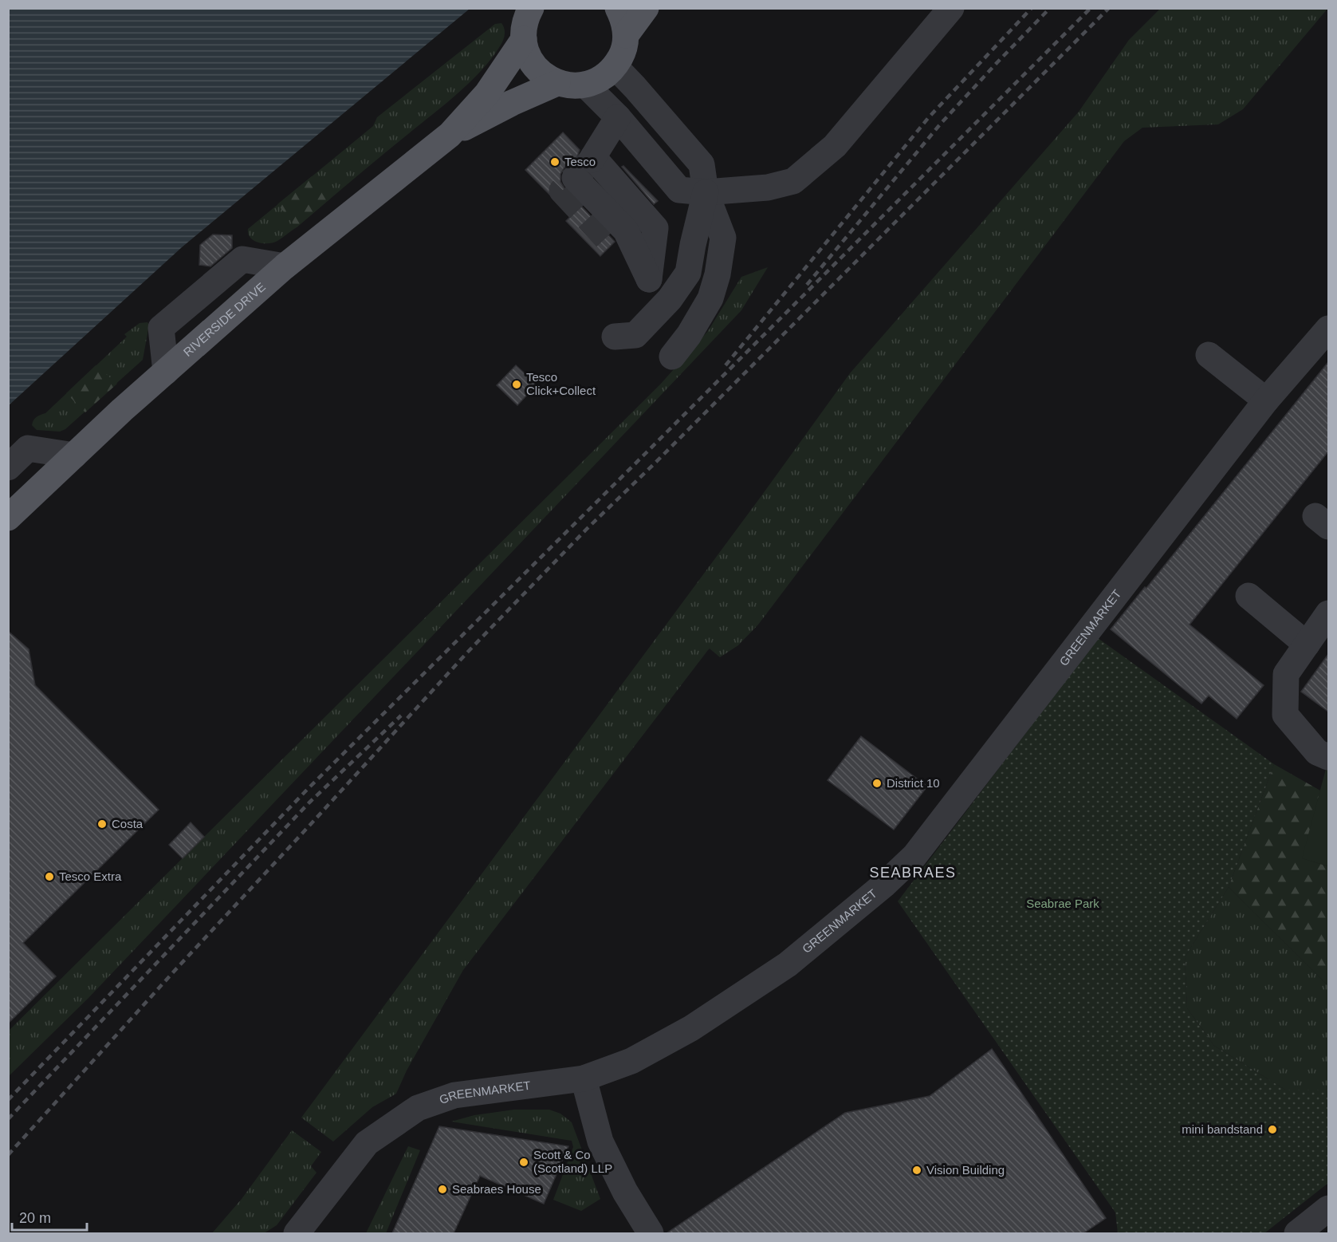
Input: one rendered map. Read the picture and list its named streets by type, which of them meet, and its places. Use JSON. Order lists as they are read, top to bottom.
{
  "streets": {
    "main road": ["RIVERSIDE DRIVE"],
    "street": ["GREENMARKET"]
  },
  "districts": ["SEABRAES"],
  "parks": ["Seabrae Park"],
  "places": [
    "Tesco",
    "Tesco Click+Collect",
    "District 10",
    "Costa",
    "Tesco Extra",
    "mini bandstand",
    "Scott & Co (Scotland) LLP",
    "Vision Building",
    "Seabraes House"
  ],
  "scale_bar": "20 m"
}
